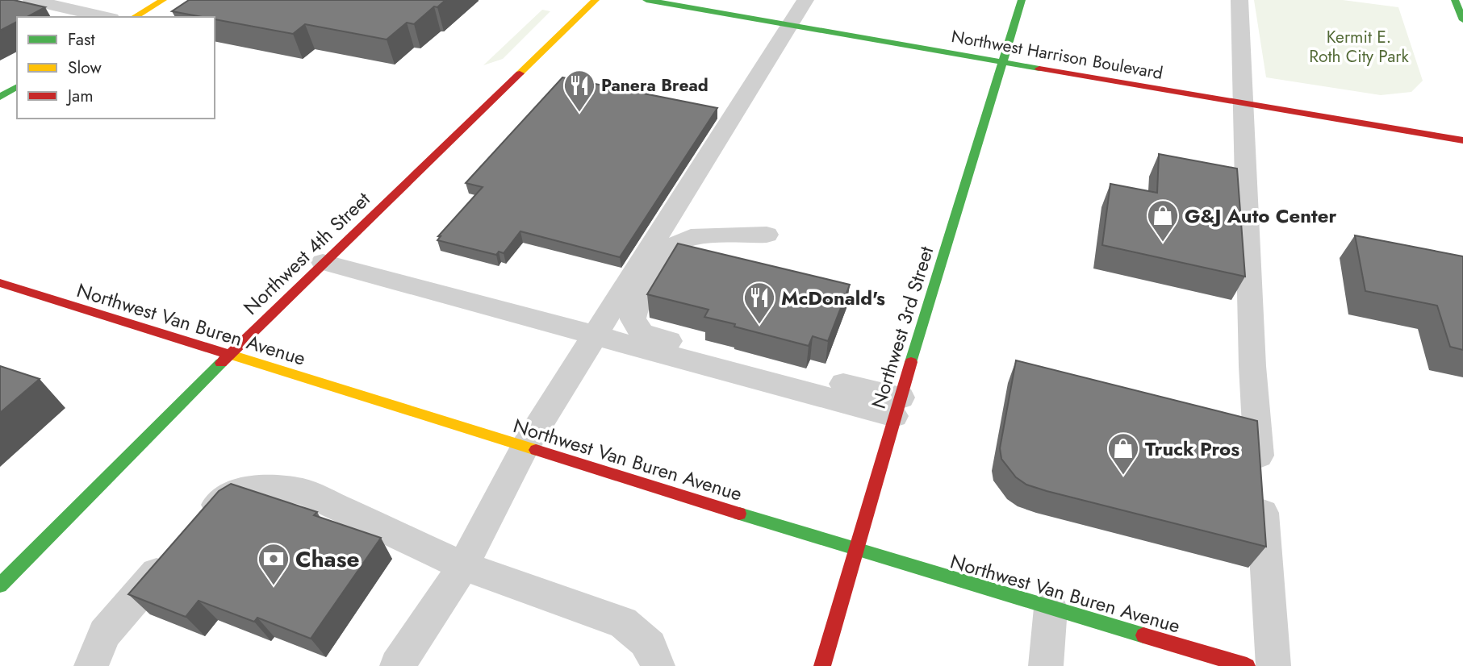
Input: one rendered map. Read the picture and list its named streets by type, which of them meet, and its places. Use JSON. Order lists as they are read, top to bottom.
{
  "streets": {
    "main road": [
      "Northwest Harrison Boulevard",
      "Northwest 4th Street",
      "Northwest Van Buren Avenue",
      "Northwest 3rd Street"
    ]
  },
  "crossings": [
    ["Northwest Harrison Boulevard", "Northwest 3rd Street"],
    ["Northwest 4th Street", "Northwest Van Buren Avenue"],
    ["Northwest Van Buren Avenue", "Northwest 3rd Street"]
  ],
  "parks": ["Kermit E. Roth City Park"],
  "places": {
    "restaurant": ["Panera Bread", "McDonald's"],
    "shop": ["G&J Auto Center", "Truck Pros"],
    "bank": ["Chase"]
  },
  "legend": ["Fast", "Slow", "Jam"]
}
